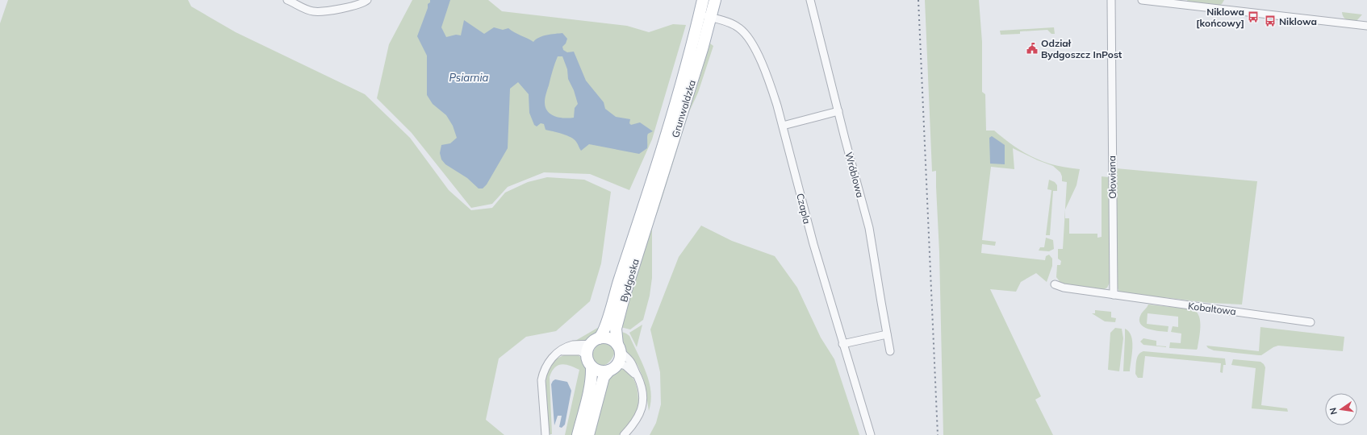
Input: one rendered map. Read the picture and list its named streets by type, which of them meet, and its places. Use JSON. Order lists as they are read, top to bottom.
{
  "streets": {
    "main road": ["Grunwaldzka", "Bydgoska"],
    "street": [
      "Wróblowa",
      "Ołowiana",
      "Czapla",
      "Kobaltowa"
    ]
  },
  "crossings": [
    ["Grunwaldzka", "Czapla"],
    ["Grunwaldzka", "Bydgoska"],
    ["Ołowiana", "Kobaltowa"]
  ],
  "water": ["Psiarnia"],
  "places": {
    "bus stop": ["Niklowa [końcowy]", "Niklowa"],
    "public building": ["Odział Bydgoszcz InPost"]
  },
  "north": "left"
}
